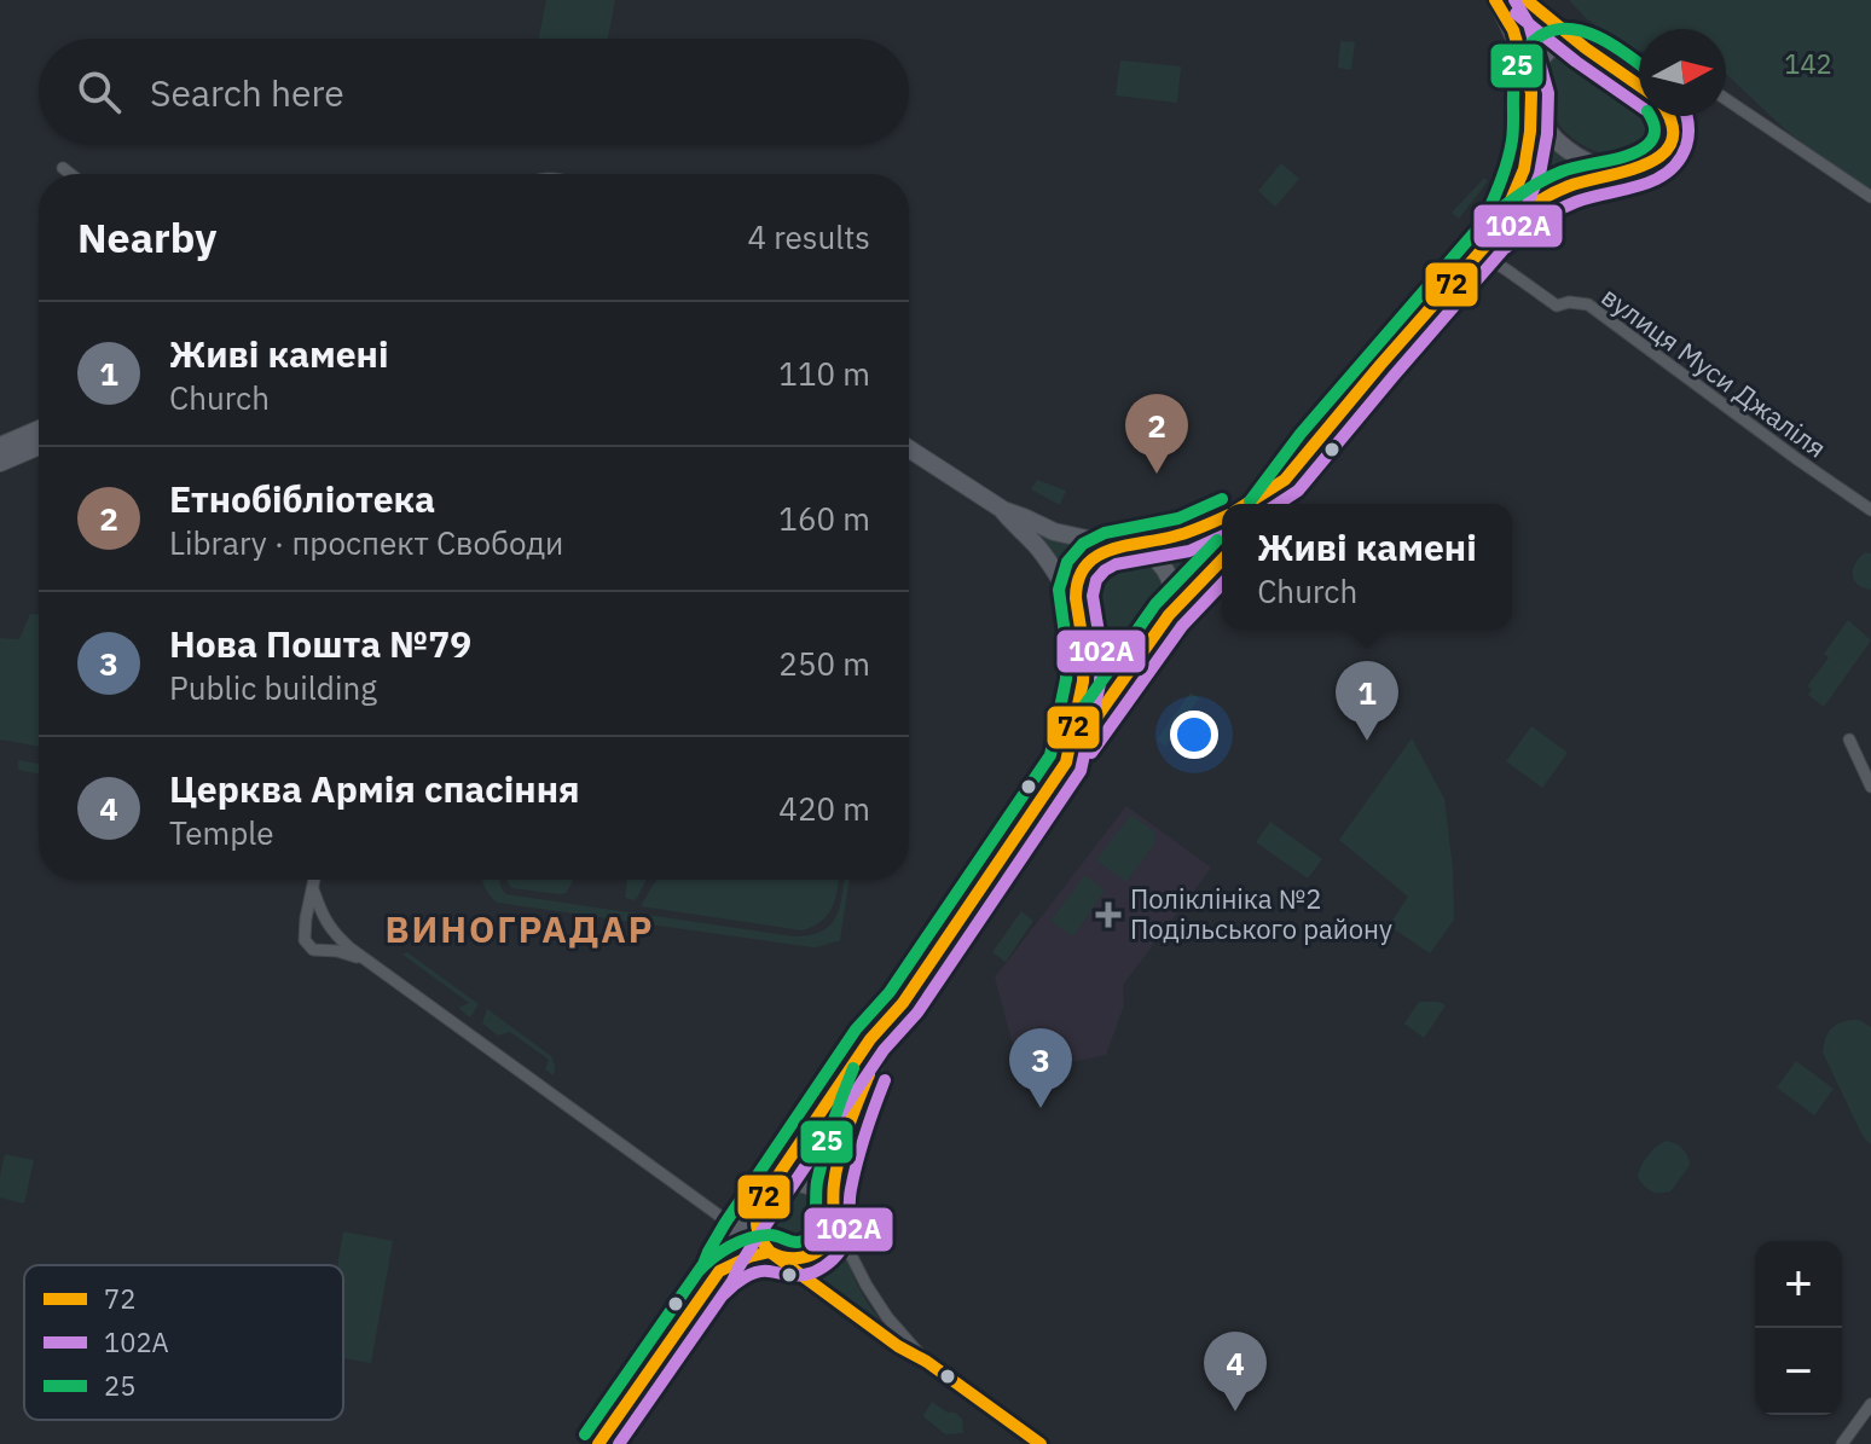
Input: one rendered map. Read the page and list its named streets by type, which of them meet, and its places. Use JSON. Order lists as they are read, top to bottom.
{
  "streets": {
    "street": ["вулиця Муси Джаліля"]
  },
  "districts": ["ВИНОГРАДАР"],
  "parks": ["142"],
  "places": {
    "health": ["Поліклініка №2 Подільського району"]
  },
  "lines": ["transit line 72", "transit line 102А", "transit line 25"],
  "legend": ["72", "102А", "25"],
  "north": "right",
  "page": {
    "search": "Search here",
    "heading": ["Nearby", "4 results"],
    "list": [
      {
        "mark": "1",
        "name": "Живі камені",
        "note": "Church",
        "value": "110 m"
      },
      {
        "mark": "2",
        "name": "Етнобібліотека",
        "note": "Library · проспект Свободи",
        "value": "160 m"
      },
      {
        "mark": "3",
        "name": "Нова Пошта №79",
        "note": "Public building",
        "value": "250 m"
      },
      {
        "mark": "4",
        "name": "Церква Армія спасіння",
        "note": "Temple",
        "value": "420 m"
      }
    ],
    "pins": [
      "2",
      "1",
      "3",
      "4"
    ],
    "popup": ["Живі камені", "Church"],
    "map_buttons": ["+", "−"]
  }
}
